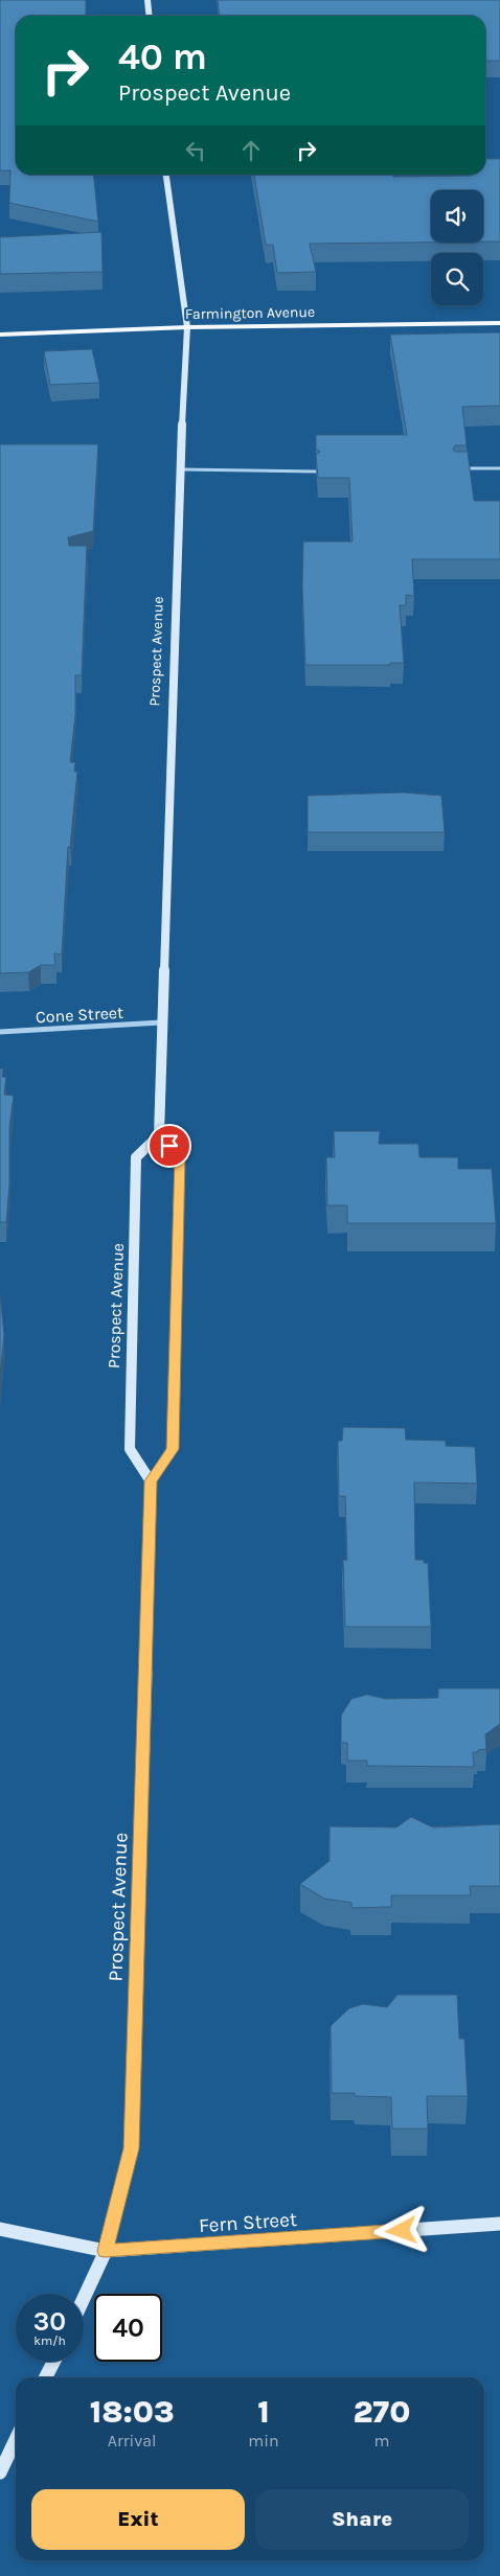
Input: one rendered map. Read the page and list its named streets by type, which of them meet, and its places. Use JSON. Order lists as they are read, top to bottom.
{
  "streets": {
    "main road": ["Farmington Avenue", "Prospect Avenue", "Fern Street"],
    "street": ["Cone Street"]
  },
  "crossings": [
    ["Farmington Avenue", "Prospect Avenue"],
    ["Prospect Avenue", "Cone Street"],
    ["Prospect Avenue", "Fern Street"]
  ],
  "page": {
    "turn": ["40 m", "Prospect Avenue"],
    "speed": "30 km/h",
    "limit": "40",
    "eta": [
      "18:03",
      "Arrival",
      "1",
      "min",
      "270",
      "m"
    ],
    "buttons": ["Exit", "Share"]
  }
}
